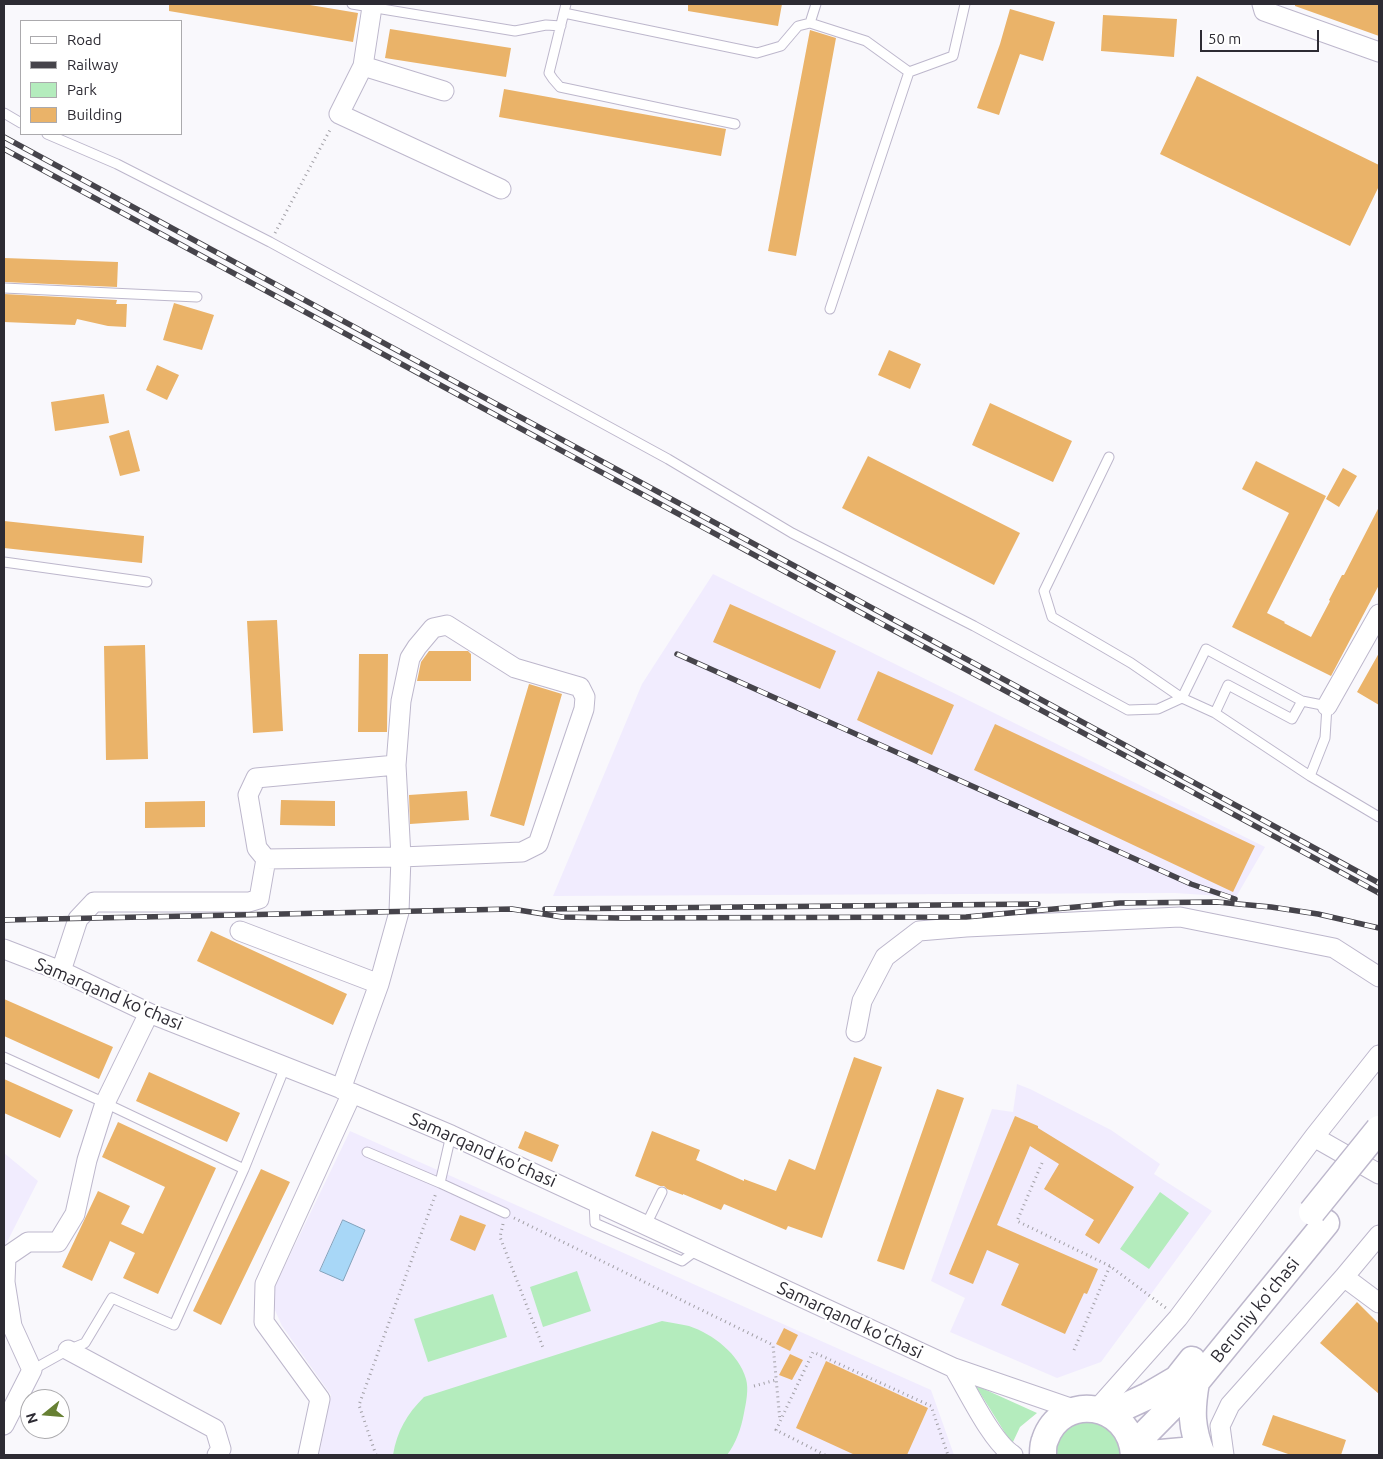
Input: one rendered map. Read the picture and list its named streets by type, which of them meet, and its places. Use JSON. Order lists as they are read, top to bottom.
{
  "streets": {
    "main road": ["Beruniy ko'chasi"],
    "street": ["Samarqand ko'chasi"]
  },
  "crossings": [
    ["Samarqand ko'chasi", "Beruniy ko'chasi"]
  ],
  "legend": [
    "Road",
    "Railway",
    "Park",
    "Building"
  ],
  "scale_bar": "50 m",
  "north": "left"
}
